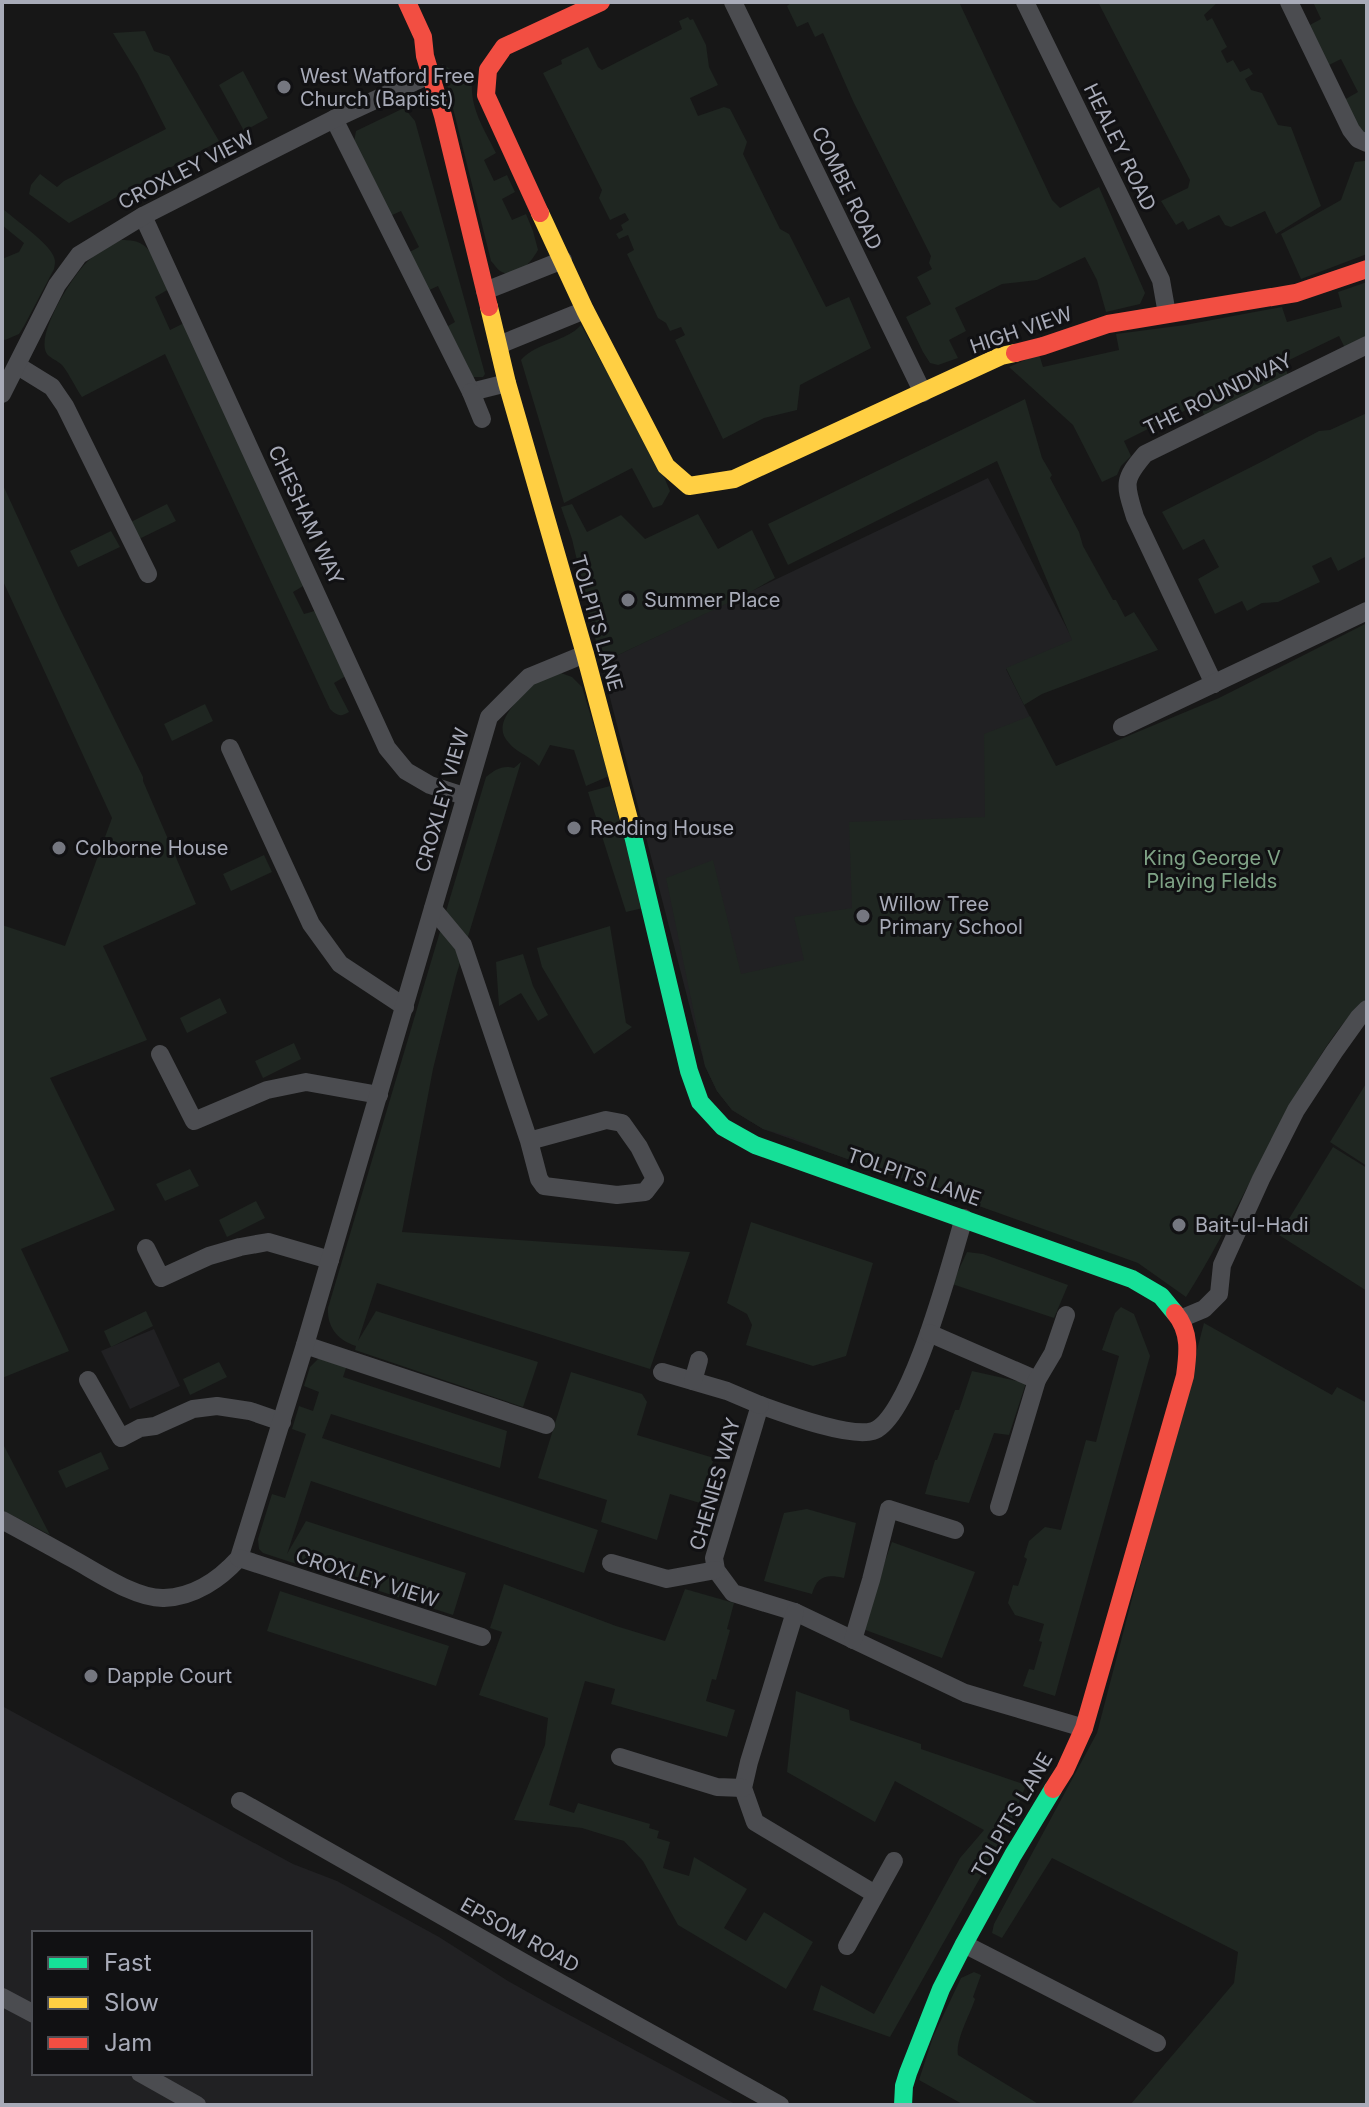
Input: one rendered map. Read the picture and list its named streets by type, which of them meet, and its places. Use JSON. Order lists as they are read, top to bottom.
{
  "streets": {
    "main road": ["HIGH VIEW", "TOLPITS LANE"],
    "street": [
      "HEALEY ROAD",
      "CROXLEY VIEW",
      "COMBE ROAD",
      "THE ROUNDWAY",
      "CHESHAM WAY",
      "CHENIES WAY",
      "EPSOM ROAD"
    ]
  },
  "crossings": [
    ["HEALEY ROAD", "HIGH VIEW"],
    ["CROXLEY VIEW", "CHESHAM WAY"],
    ["CROXLEY VIEW", "TOLPITS LANE"],
    ["COMBE ROAD", "HIGH VIEW"],
    ["TOLPITS LANE", "CHENIES WAY"]
  ],
  "parks": ["King George V Playing FIelds"],
  "places": [
    "West Watford Free Church (Baptist)",
    "Summer Place",
    "Redding House",
    "Colborne House",
    "Willow Tree Primary School",
    "Bait-ul-Hadi",
    "Dapple Court"
  ],
  "legend": ["Fast", "Slow", "Jam"]
}
